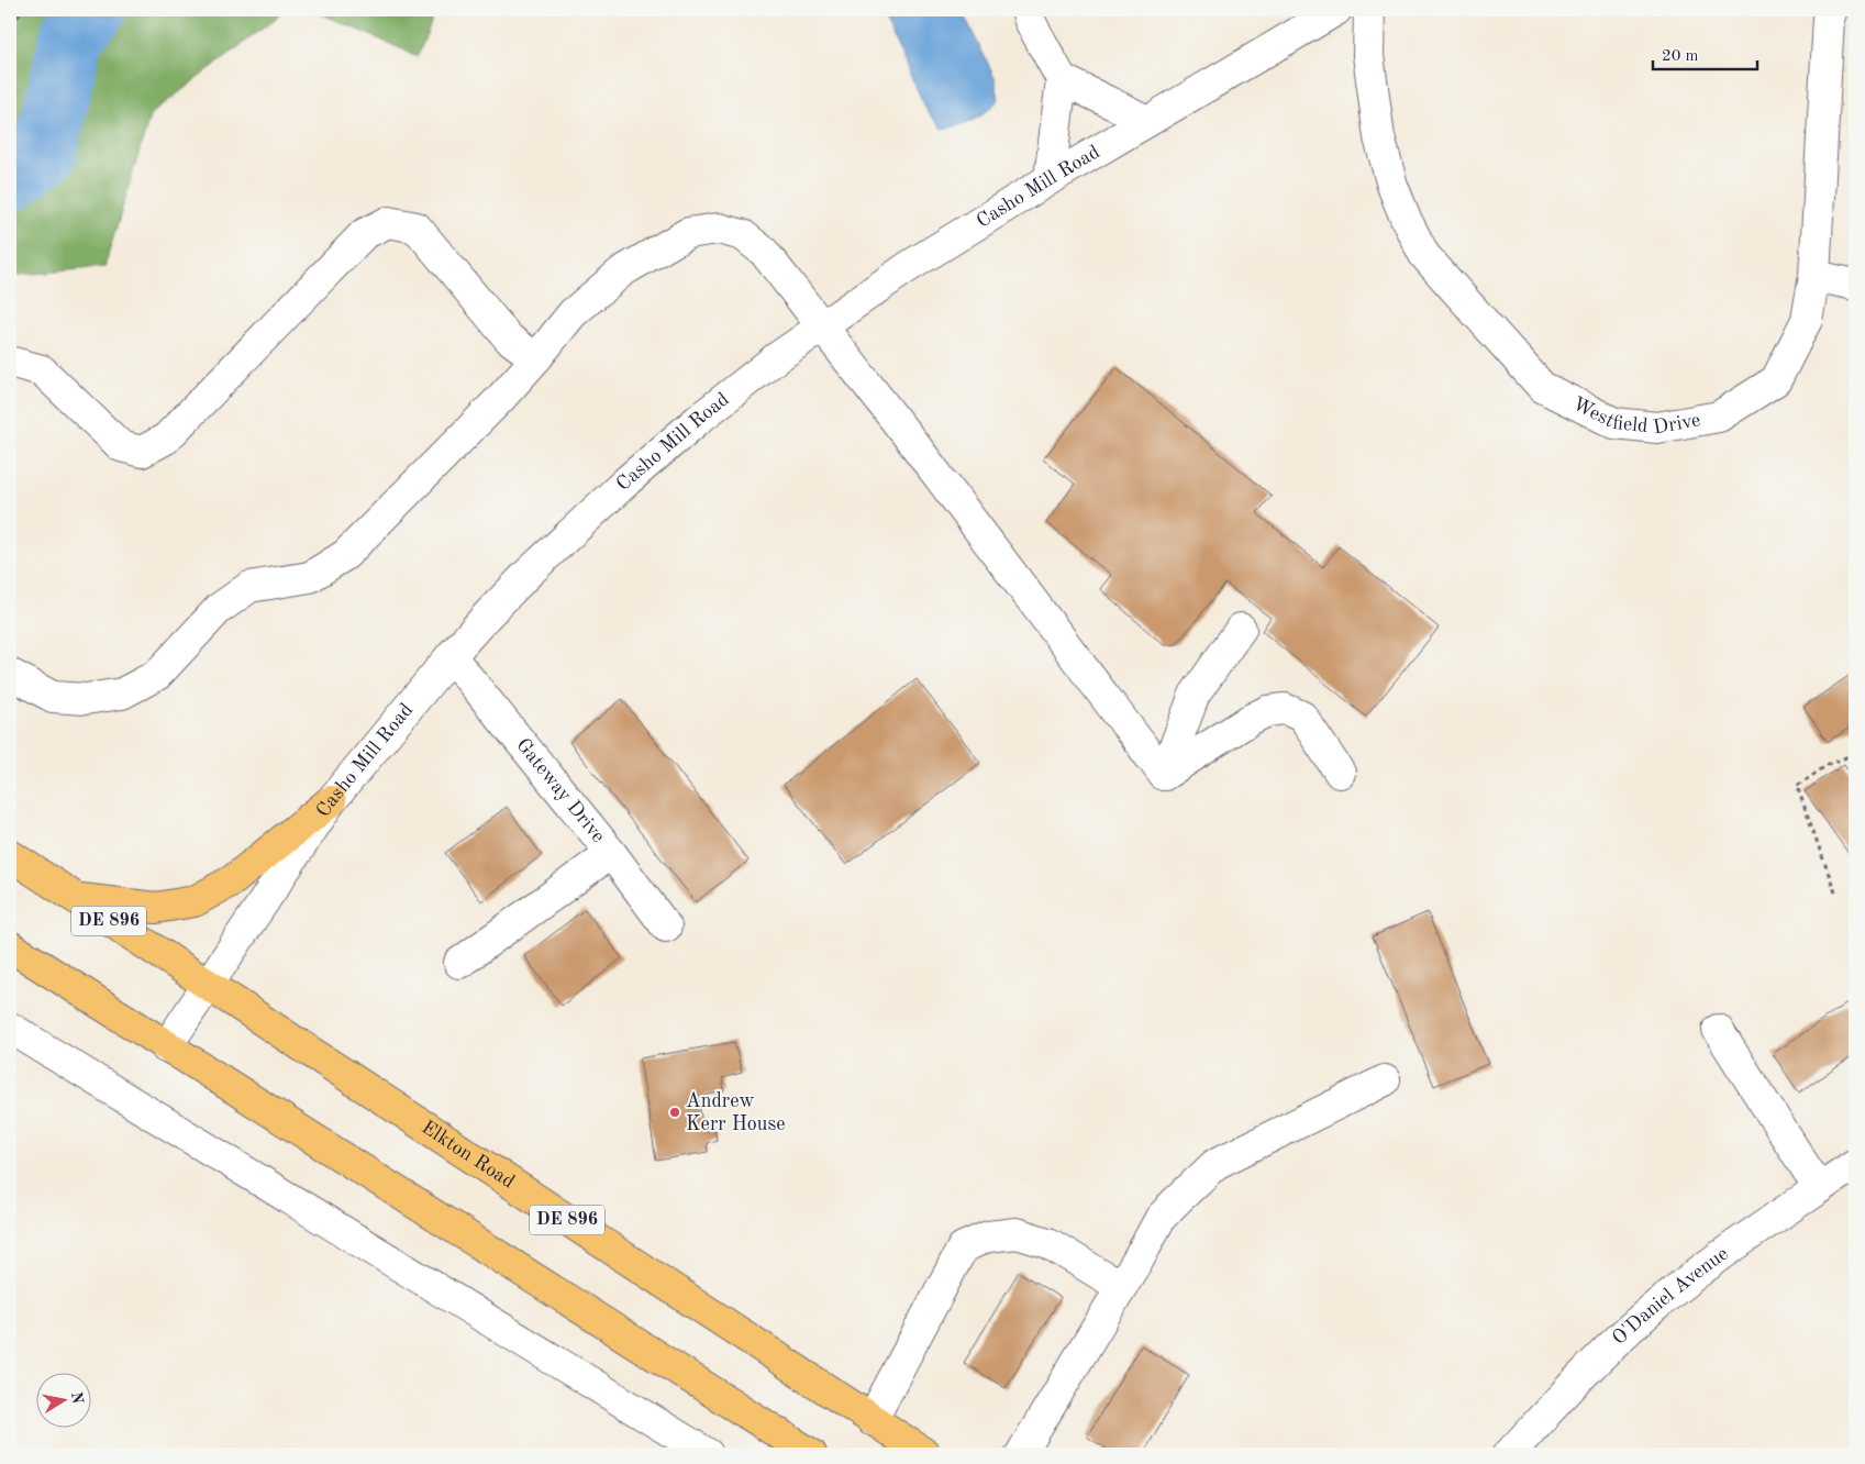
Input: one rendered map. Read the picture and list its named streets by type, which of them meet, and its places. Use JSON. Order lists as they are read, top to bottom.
{
  "streets": {
    "main road": ["DE 896", "Elkton Road"],
    "street": [
      "Casho Mill Road",
      "Westfield Drive",
      "Gateway Drive",
      "O'Daniel Avenue"
    ]
  },
  "crossings": [
    ["Casho Mill Road", "Gateway Drive"],
    ["Casho Mill Road", "Elkton Road"]
  ],
  "places": ["Andrew Kerr House"],
  "scale_bar": "20 m",
  "north": "right"
}
